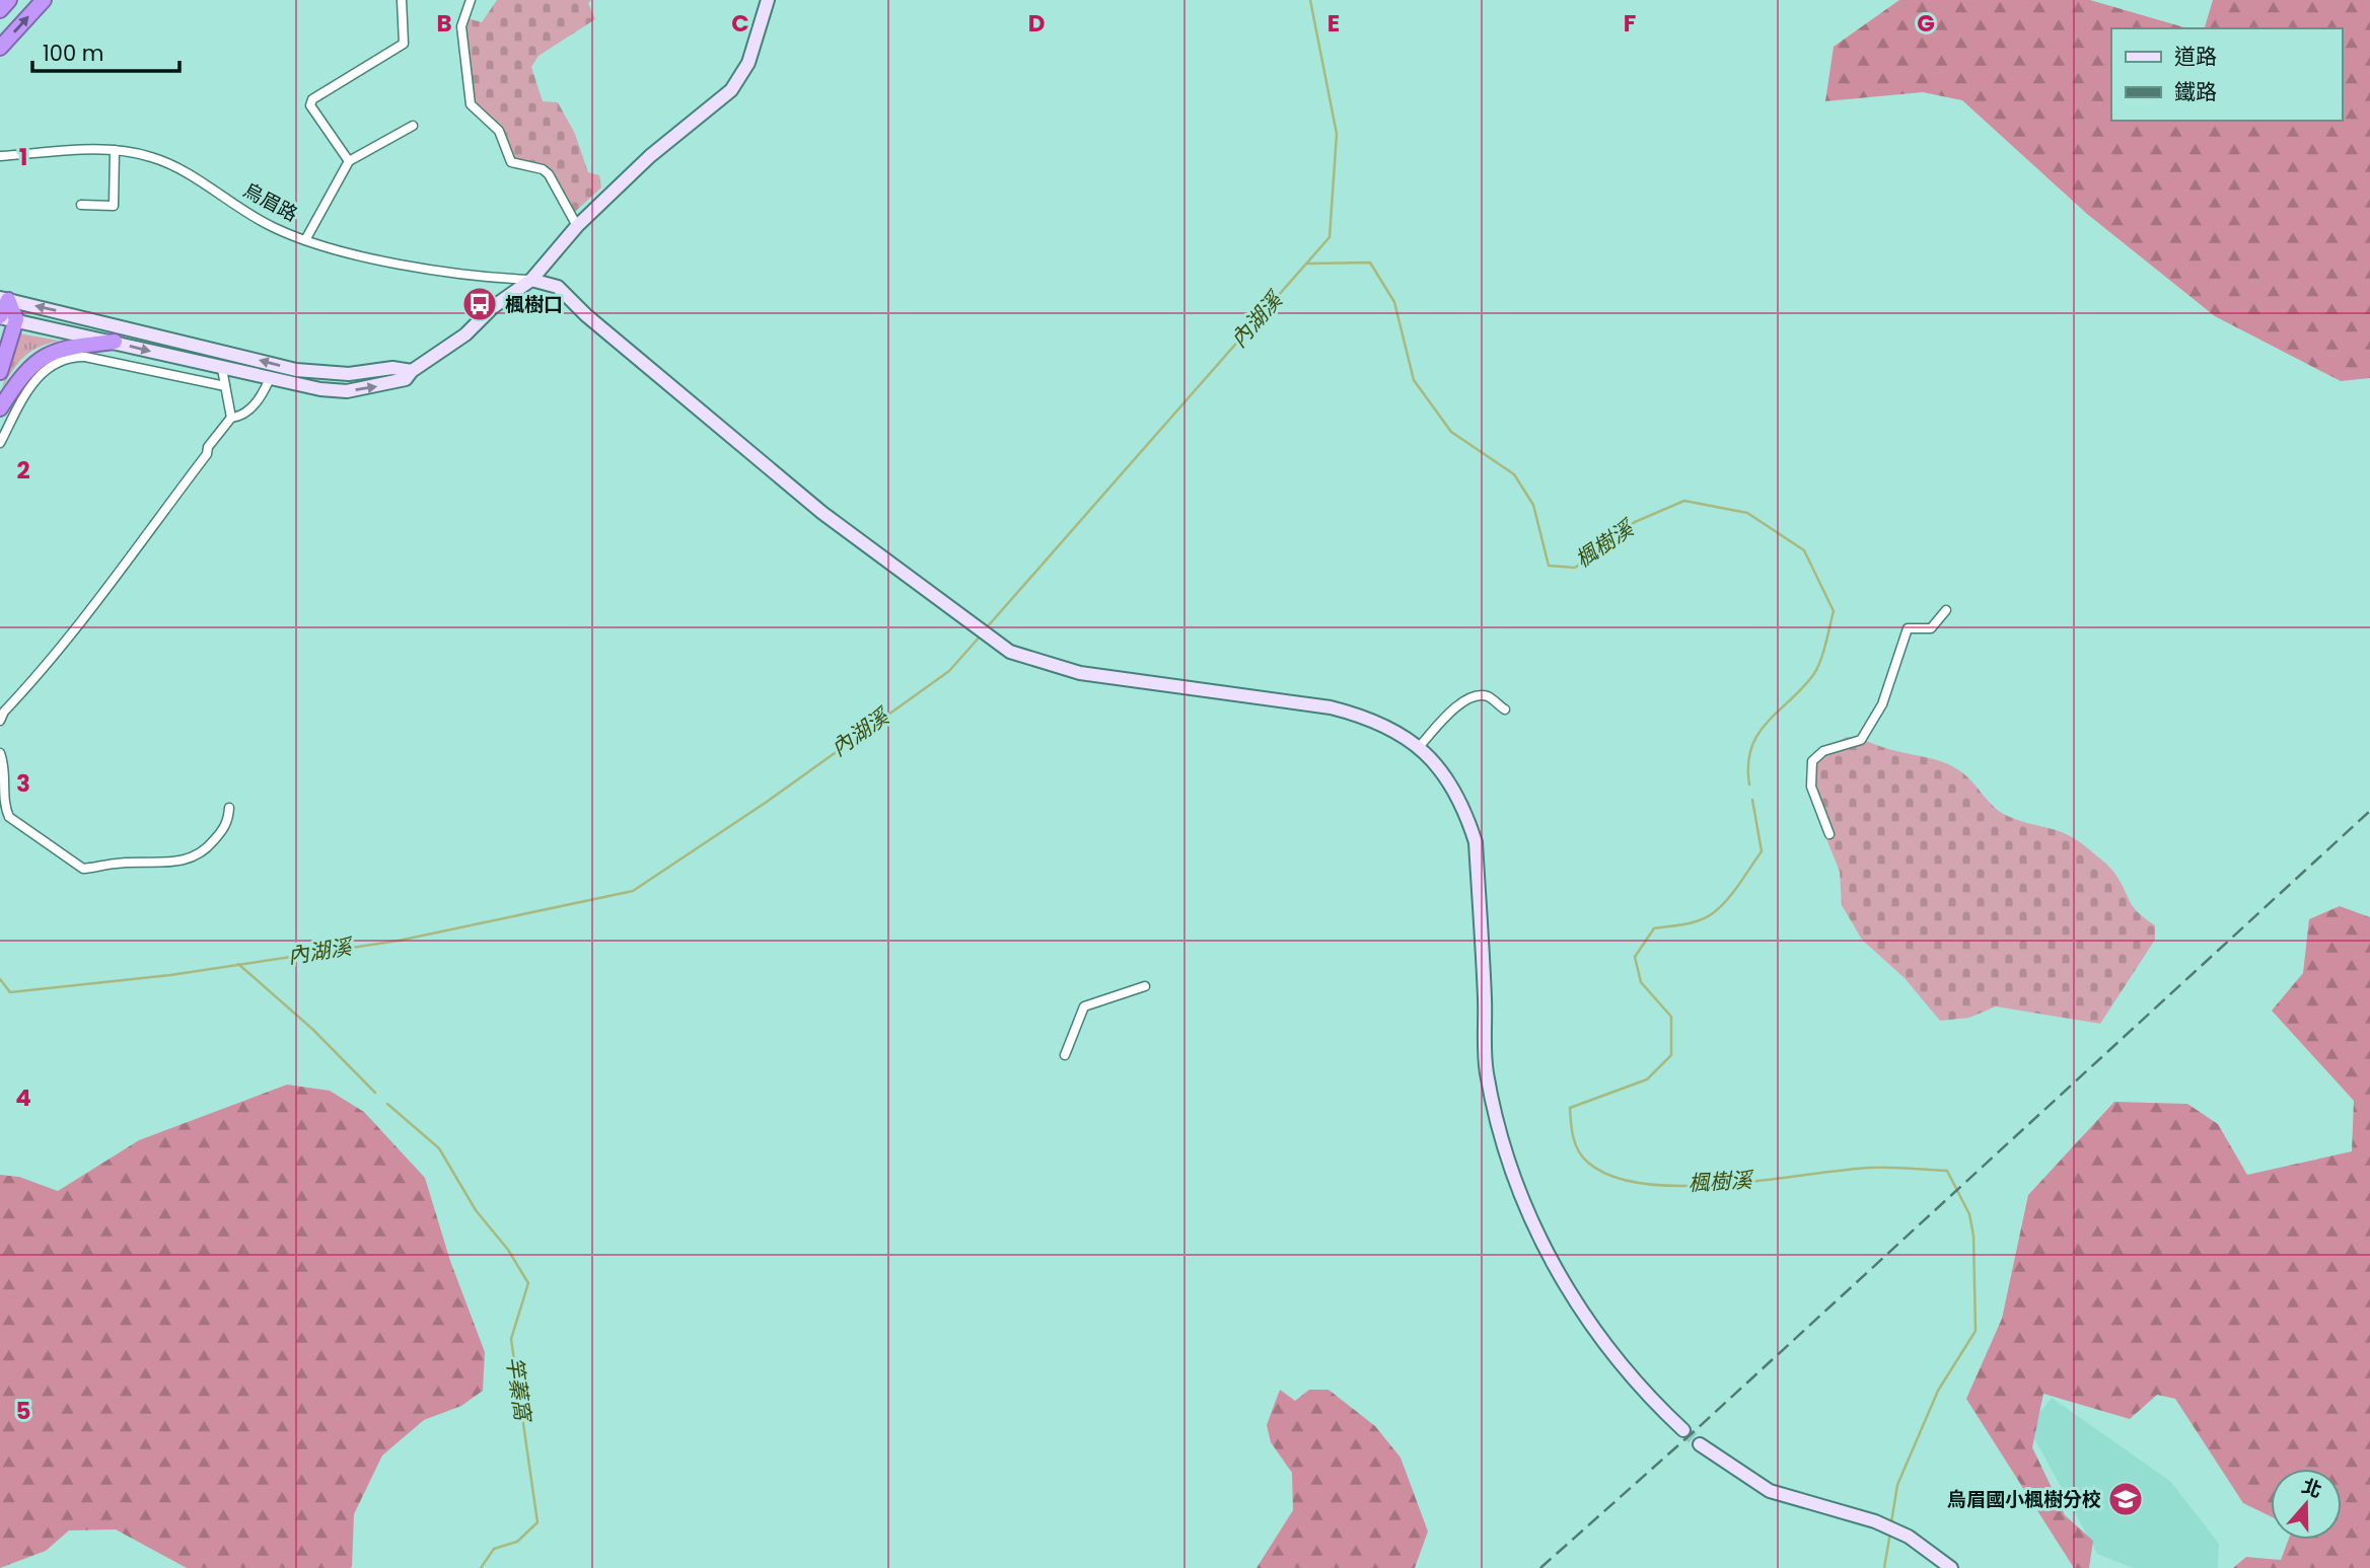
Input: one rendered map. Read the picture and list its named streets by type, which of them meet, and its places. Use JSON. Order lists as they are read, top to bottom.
{
  "streets": {
    "street": ["烏眉路"]
  },
  "water": ["內湖溪", "楓樹溪", "竿蓁窩"],
  "places": {
    "bus stop": ["楓樹口"],
    "school or university": ["烏眉國小楓樹分校"]
  },
  "legend": ["道路", "鐵路"],
  "scale_bar": "100 m",
  "north": "top",
  "grid": {
    "columns": [
      "B",
      "C",
      "D",
      "E",
      "F",
      "G"
    ],
    "rows": [
      "1",
      "2",
      "3",
      "4",
      "5"
    ]
  }
}
